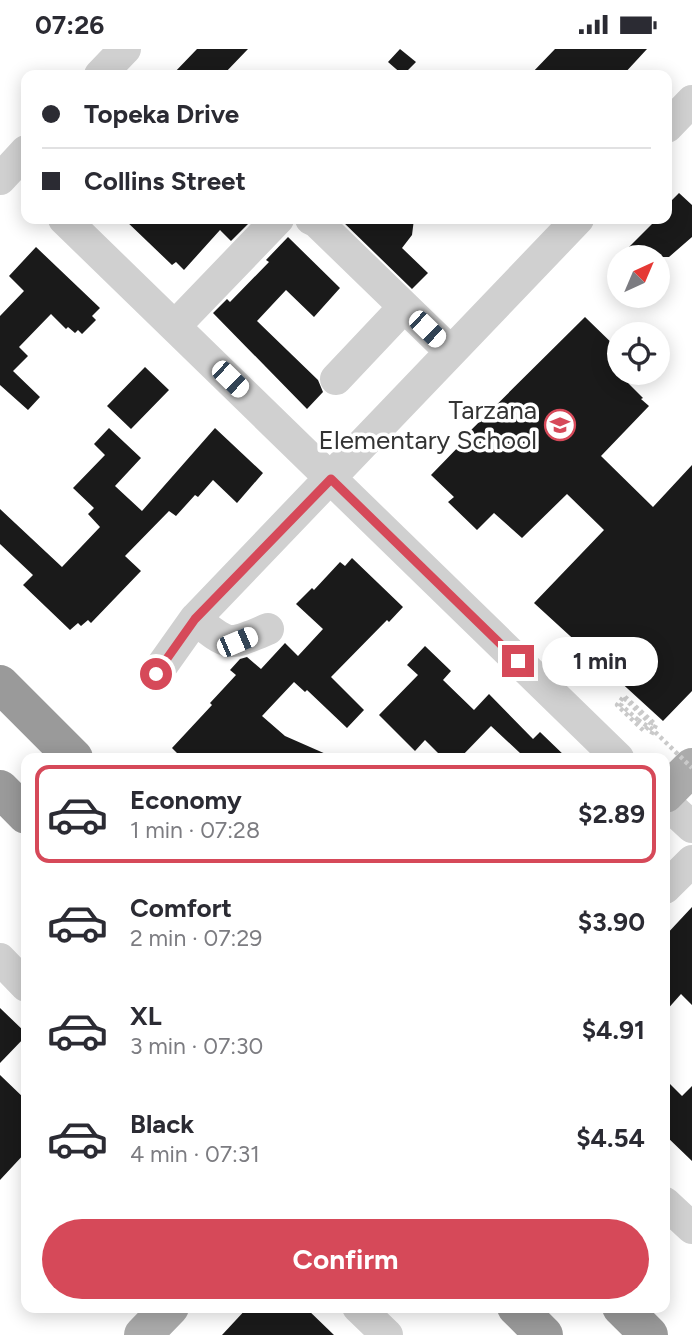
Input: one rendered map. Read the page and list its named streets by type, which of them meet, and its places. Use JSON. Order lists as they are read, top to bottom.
{
  "places": {
    "school or university": ["Tarzana Elementary School"]
  },
  "north": "top right",
  "page": {
    "status": "07:26",
    "banner": ["Topeka Drive", "Collins Street"],
    "bubble": "1 min",
    "list": [
      {
        "name": "Economy",
        "note": "1 min · 07:28",
        "value": "$2.89"
      },
      {
        "name": "Comfort",
        "note": "2 min · 07:29",
        "value": "$3.90"
      },
      {
        "name": "XL",
        "note": "3 min · 07:30",
        "value": "$4.91"
      },
      {
        "name": "Black",
        "note": "4 min · 07:31",
        "value": "$4.54"
      }
    ],
    "buttons": "Confirm"
  }
}
